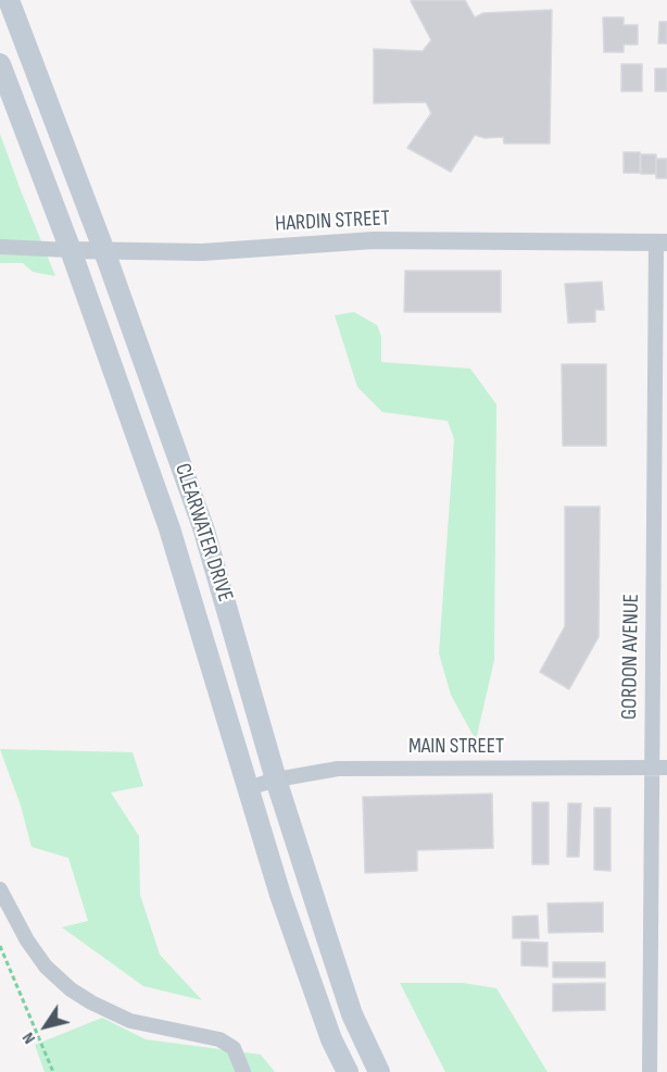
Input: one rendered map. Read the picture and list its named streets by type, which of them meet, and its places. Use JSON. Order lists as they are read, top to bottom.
{
  "streets": {
    "main road": ["CLEARWATER DRIVE"],
    "street": ["HARDIN STREET", "GORDON AVENUE", "MAIN STREET"]
  },
  "crossings": [
    ["HARDIN STREET", "CLEARWATER DRIVE"],
    ["HARDIN STREET", "GORDON AVENUE"],
    ["CLEARWATER DRIVE", "MAIN STREET"],
    ["GORDON AVENUE", "MAIN STREET"]
  ],
  "north": "bottom left"
}
